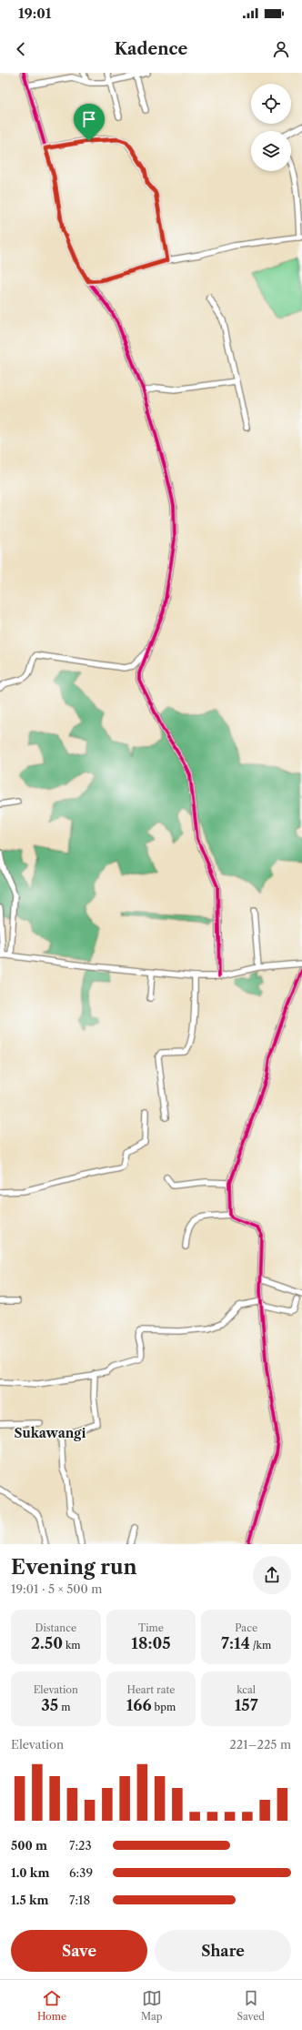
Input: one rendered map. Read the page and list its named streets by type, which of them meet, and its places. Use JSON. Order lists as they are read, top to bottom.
{
  "districts": ["Sukawangi"],
  "page": {
    "status": "19:01",
    "header": "Kadence",
    "heading": ["Evening run", "19:01 · 5 × 500 m"],
    "stats": [
      ["Distance", "2.50 km"],
      ["Time", "18:05"],
      ["Pace", "7:14 /km"],
      ["Elevation", "35 m"],
      ["Heart rate", "166 bpm"],
      ["kcal", "157"]
    ],
    "chart": ["Elevation", "221–225 m"],
    "list": [
      {
        "name": "500 m",
        "note": "7:23"
      },
      {
        "name": "1.0 km",
        "note": "6:39"
      },
      {
        "name": "1.5 km",
        "note": "7:18"
      }
    ],
    "buttons": ["Save", "Share"],
    "tabs": ["Home", "Map", "Saved"]
  }
}
